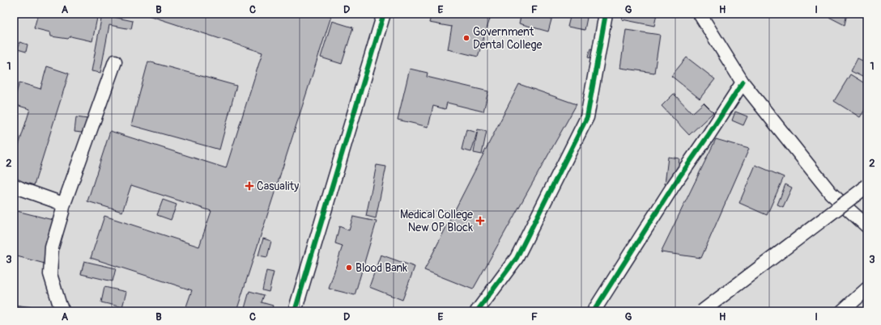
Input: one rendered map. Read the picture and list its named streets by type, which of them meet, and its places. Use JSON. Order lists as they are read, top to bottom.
{
  "places": {
    "other": ["Government Dental College", "Blood Bank"],
    "health": ["Casuality", "Medical College New OP Block"]
  },
  "grid": {
    "columns": [
      "A",
      "B",
      "C",
      "D",
      "E",
      "F",
      "G",
      "H",
      "I"
    ],
    "rows": ["1", "2", "3"]
  }
}
